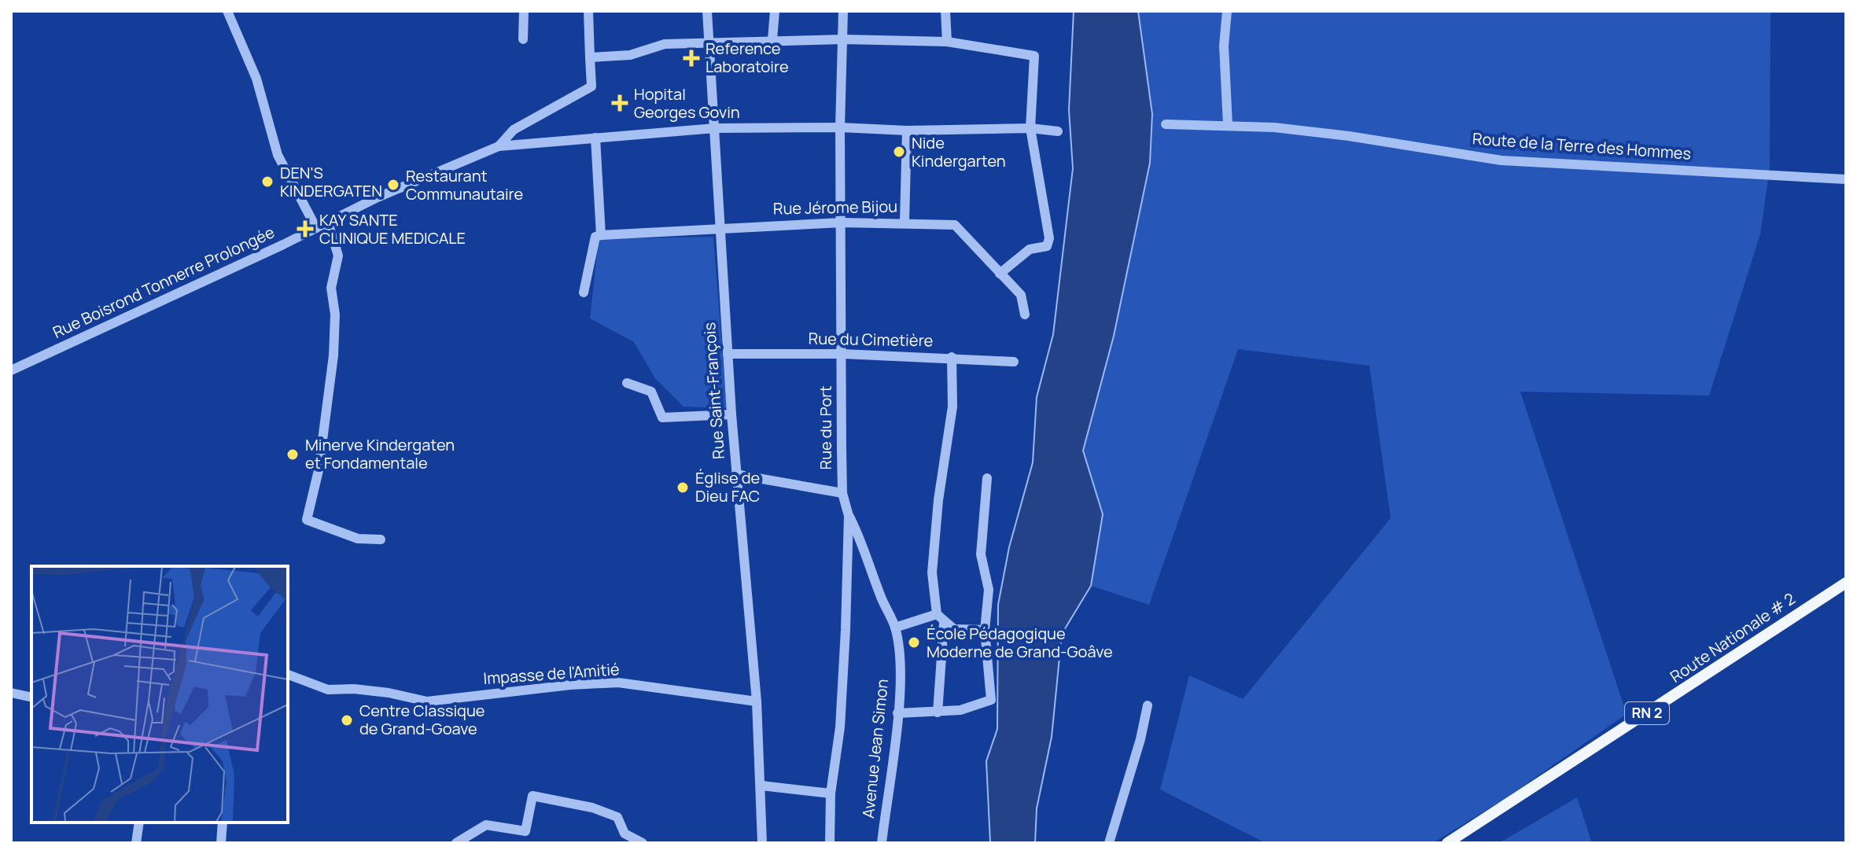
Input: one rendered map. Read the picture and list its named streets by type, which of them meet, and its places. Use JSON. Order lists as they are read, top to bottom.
{
  "streets": {
    "main road": ["Route Nationale # 2", "RN 2"],
    "street": [
      "Route de la Terre des Hommes",
      "Rue Jérome Bijou",
      "Rue Boisrond Tonnerre Prolongée",
      "Rue du Cimetière",
      "Rue Saint-François",
      "Rue du Port",
      "Impasse de l'Amitié",
      "Avenue Jean Simon"
    ]
  },
  "crossings": [
    ["Rue Jérome Bijou", "Rue Saint-François"],
    ["Rue Jérome Bijou", "Rue du Port"],
    ["Rue Boisrond Tonnerre Prolongée", "Rue Saint-François"],
    ["Rue Boisrond Tonnerre Prolongée", "Rue du Port"],
    ["Rue du Cimetière", "Rue Saint-François"],
    ["Rue du Cimetière", "Rue du Port"],
    ["Rue Saint-François", "Impasse de l'Amitié"],
    ["Rue du Port", "Avenue Jean Simon"]
  ],
  "places": {
    "health": ["Reference Laboratoire", "Hopital Georges Govin", "KAY SANTE CLINIQUE MEDICALE"],
    "other": [
      "Nide Kindergarten",
      "DEN'S KINDERGATEN",
      "Restaurant Communautaire",
      "Minerve Kindergaten et Fondamentale",
      "Église de Dieu FAC",
      "École Pédagogique Moderne de Grand-Goâve",
      "Centre Classique de Grand-Goave"
    ]
  }
}
